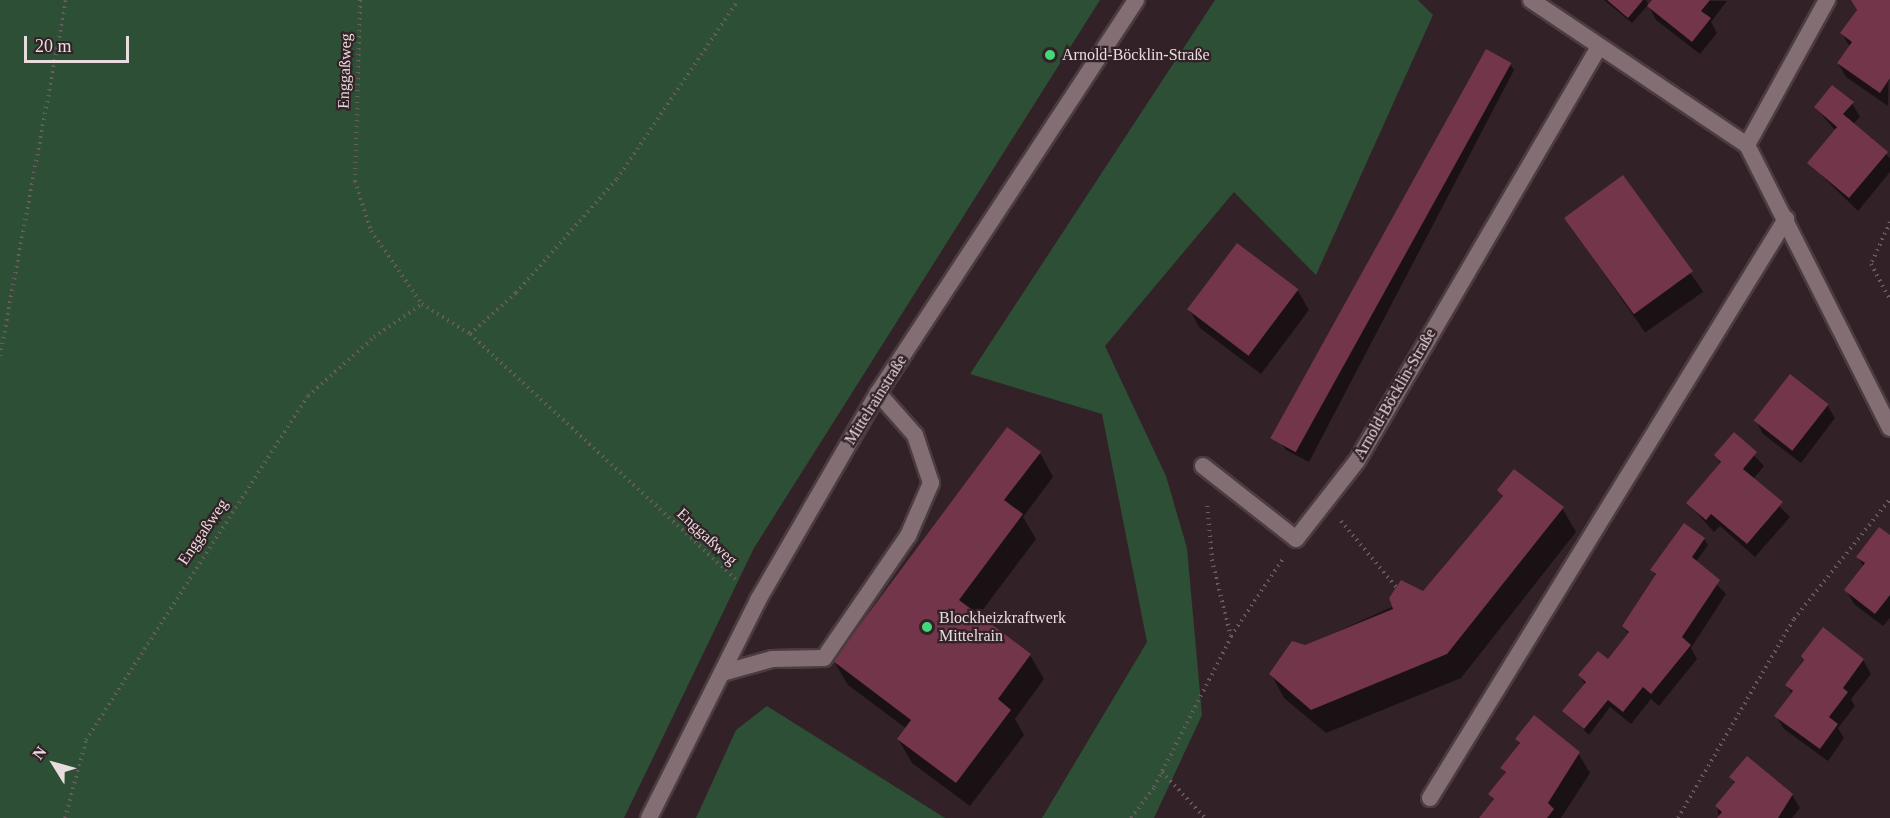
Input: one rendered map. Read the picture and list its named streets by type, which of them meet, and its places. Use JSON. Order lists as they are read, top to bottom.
{
  "streets": {
    "street": ["Arnold-Böcklin-Straße", "Mittelrainstraße"],
    "path": ["Enggaßweg"]
  },
  "crossings": [
    ["Enggaßweg", "Mittelrainstraße"]
  ],
  "places": ["Arnold-Böcklin-Straße", "Blockheizkraftwerk Mittelrain"],
  "scale_bar": "20 m",
  "north": "top left"
}
